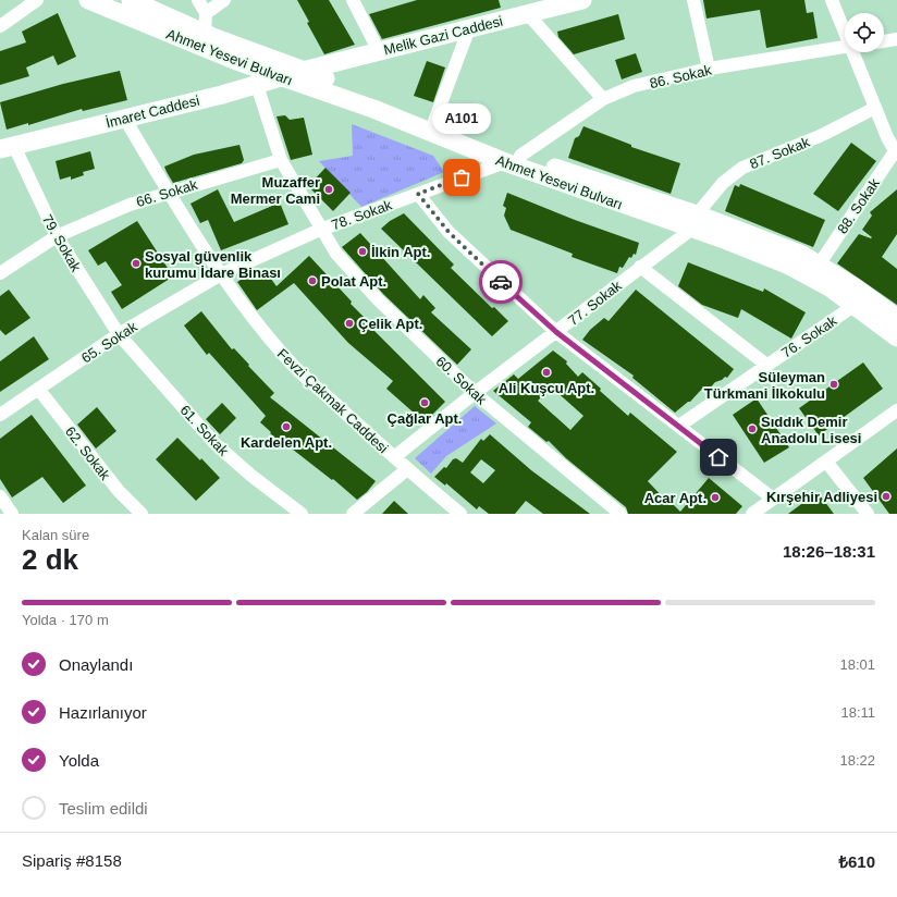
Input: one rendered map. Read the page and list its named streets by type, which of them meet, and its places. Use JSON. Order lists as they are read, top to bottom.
{
  "streets": {
    "main road": ["Melik Gazi Caddesi", "Ahmet Yesevi Bulvarı", "İmaret Caddesi"],
    "street": [
      "86. Sokak",
      "87. Sokak",
      "66. Sokak",
      "88. Sokak",
      "78. Sokak",
      "79. Sokak",
      "77. Sokak",
      "76. Sokak",
      "65. Sokak",
      "60. Sokak",
      "Fevzi Çakmak Caddesi",
      "61. Sokak",
      "62. Sokak"
    ]
  },
  "crossings": [
    ["Melik Gazi Caddesi", "Ahmet Yesevi Bulvarı"],
    ["Melik Gazi Caddesi", "İmaret Caddesi"],
    ["Ahmet Yesevi Bulvarı", "86. Sokak"],
    ["Ahmet Yesevi Bulvarı", "İmaret Caddesi"],
    ["Ahmet Yesevi Bulvarı", "87. Sokak"],
    ["Ahmet Yesevi Bulvarı", "88. Sokak"],
    ["Ahmet Yesevi Bulvarı", "78. Sokak"],
    ["Ahmet Yesevi Bulvarı", "77. Sokak"],
    ["Ahmet Yesevi Bulvarı", "76. Sokak"],
    ["86. Sokak", "78. Sokak"],
    ["İmaret Caddesi", "79. Sokak"],
    ["İmaret Caddesi", "60. Sokak"],
    ["İmaret Caddesi", "Fevzi Çakmak Caddesi"],
    ["87. Sokak", "77. Sokak"],
    ["66. Sokak", "79. Sokak"],
    ["66. Sokak", "60. Sokak"],
    ["66. Sokak", "Fevzi Çakmak Caddesi"],
    ["78. Sokak", "65. Sokak"],
    ["78. Sokak", "60. Sokak"],
    ["78. Sokak", "Fevzi Çakmak Caddesi"],
    ["79. Sokak", "65. Sokak"],
    ["79. Sokak", "61. Sokak"],
    ["77. Sokak", "60. Sokak"],
    ["77. Sokak", "Fevzi Çakmak Caddesi"],
    ["65. Sokak", "Fevzi Çakmak Caddesi"],
    ["65. Sokak", "61. Sokak"],
    ["65. Sokak", "62. Sokak"]
  ],
  "places": [
    "A101",
    "Muzaffer Mermer Cami",
    "İlkin Apt.",
    "Sosyal güvenlik kurumu İdare Binası",
    "Polat Apt.",
    "Çelik Apt.",
    "Ali Kuşcu Apt.",
    "Süleyman Türkmani İlkokulu",
    "Çağlar Apt.",
    "Kardelen Apt.",
    "Sıddık Demir Anadolu Lisesi",
    "Kırşehir Adliyesi",
    "Acar Apt."
  ],
  "page": {
    "bubble": "A101",
    "heading": ["2 dk", "Kalan süre", "18:26–18:31"],
    "panel": ["Sipariş #8158", "₺610"],
    "bar": "Yolda · 170 m",
    "list": [
      ["Onaylandı", "18:01"],
      ["Hazırlanıyor", "18:11"],
      ["Yolda", "18:22"],
      "Teslim edildi"
    ]
  }
}
